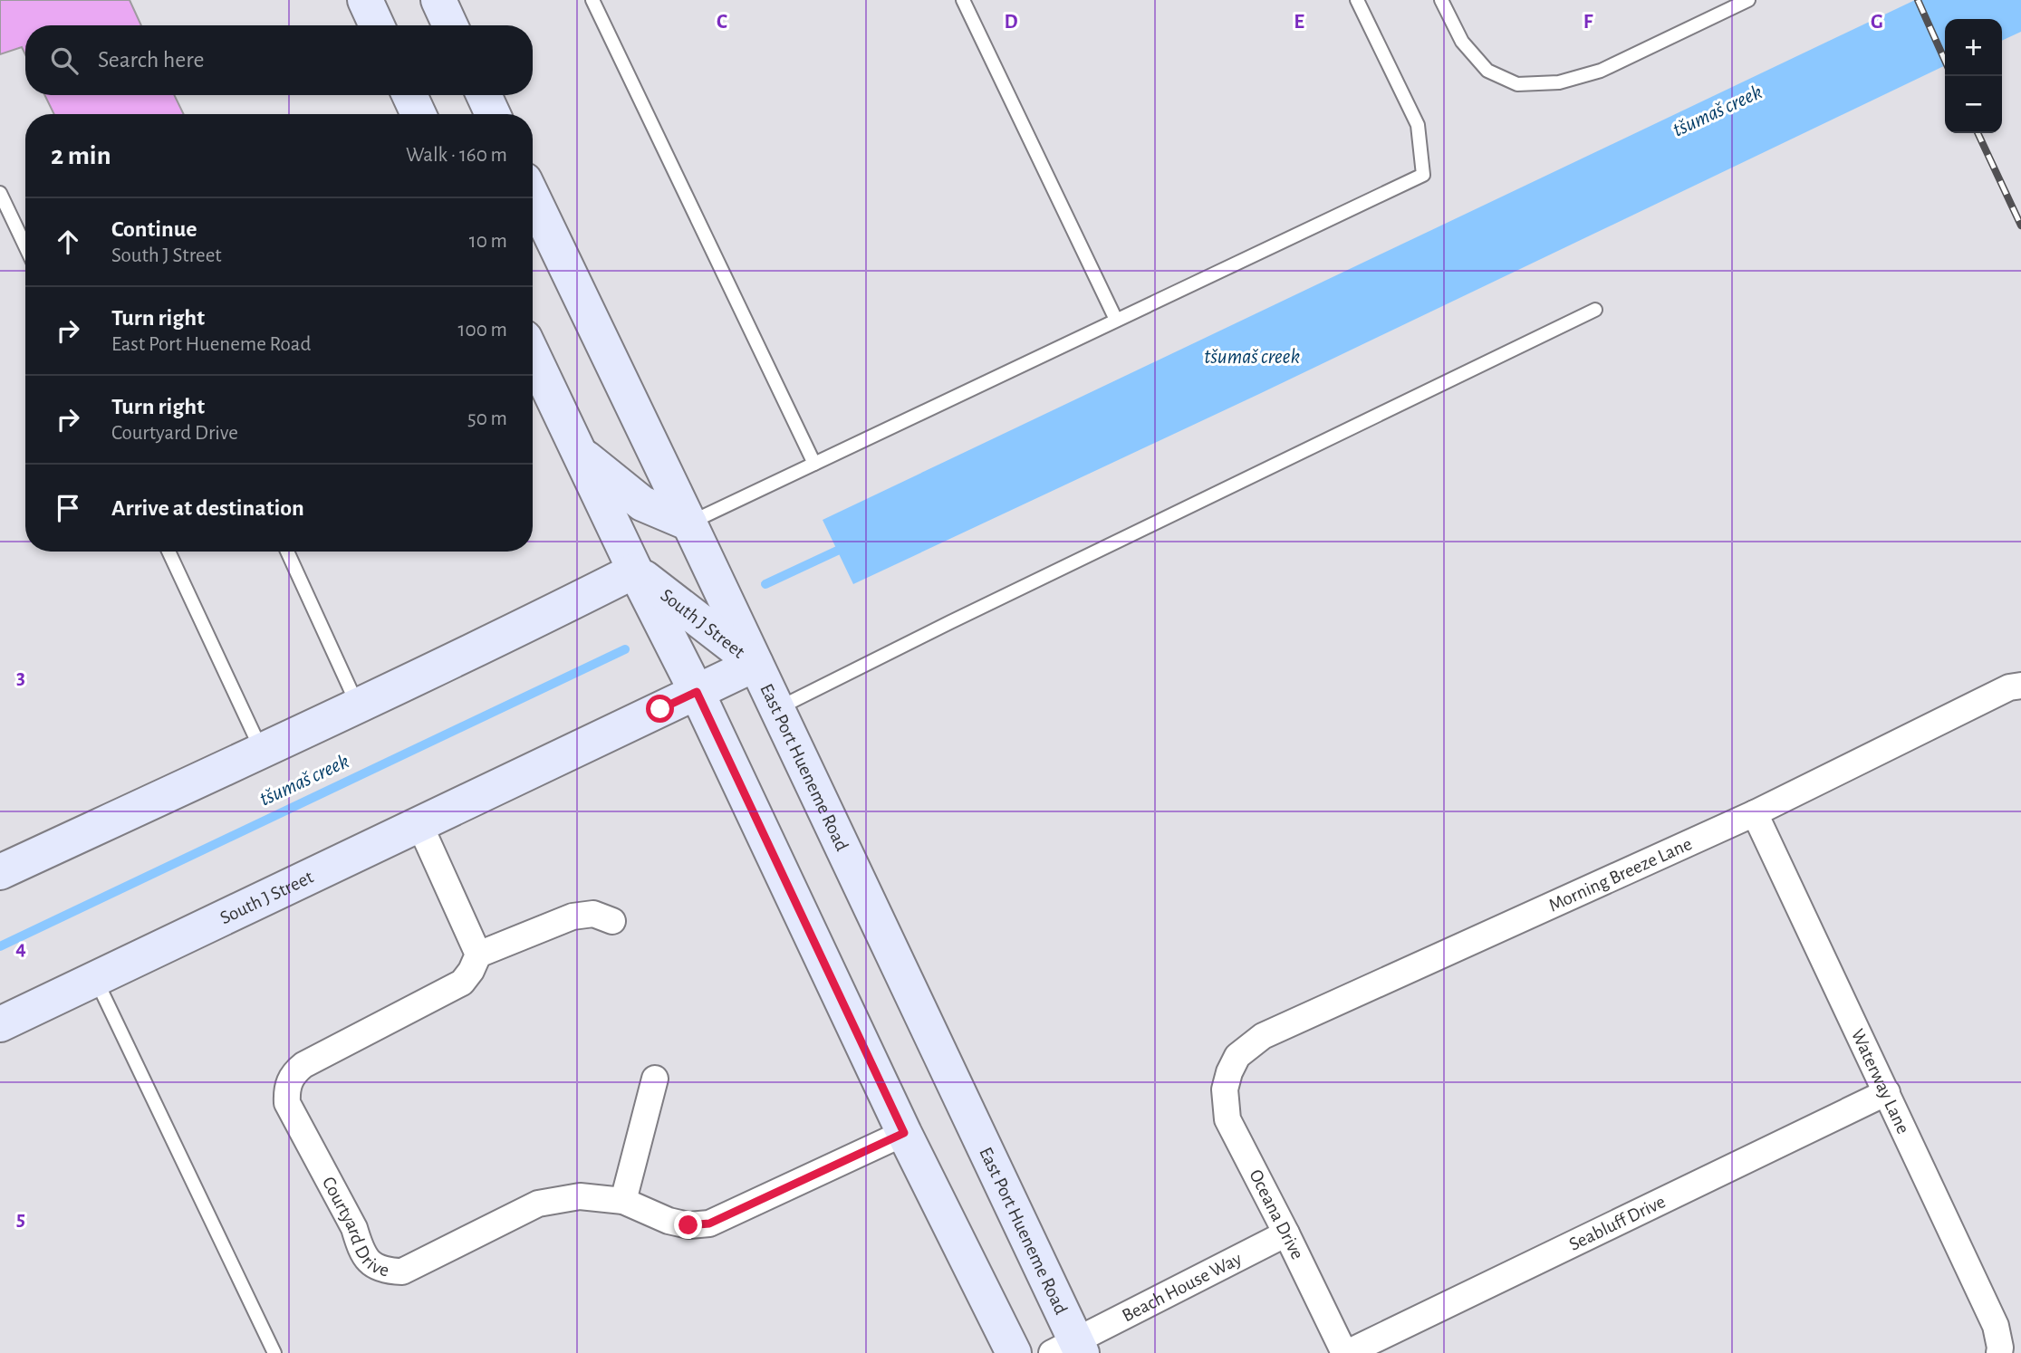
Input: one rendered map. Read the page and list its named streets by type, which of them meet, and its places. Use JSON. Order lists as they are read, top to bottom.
{
  "streets": {
    "main road": ["South J Street", "East Port Hueneme Road"],
    "street": [
      "Morning Breeze Lane",
      "Waterway Lane",
      "Oceana Drive",
      "Courtyard Drive",
      "Seabluff Drive",
      "Beach House Way"
    ]
  },
  "crossings": [
    ["South J Street", "East Port Hueneme Road"],
    ["East Port Hueneme Road", "Beach House Way"],
    ["Morning Breeze Lane", "Waterway Lane"],
    ["Morning Breeze Lane", "Oceana Drive"],
    ["Waterway Lane", "Seabluff Drive"],
    ["Oceana Drive", "Seabluff Drive"],
    ["Oceana Drive", "Beach House Way"]
  ],
  "water": ["tšumaš creek"],
  "page": {
    "map_buttons": ["+", "−"],
    "search": "Search here",
    "heading": ["2 min", "Walk · 160 m"],
    "list": [
      ["Continue", "South J Street", "10 m"],
      ["Turn right", "East Port Hueneme Road", "100 m"],
      ["Turn right", "Courtyard Drive", "50 m"],
      "Arrive at destination"
    ]
  },
  "grid": {
    "columns": [
      "C",
      "D",
      "E",
      "F",
      "G"
    ],
    "rows": ["3", "4", "5"]
  }
}
